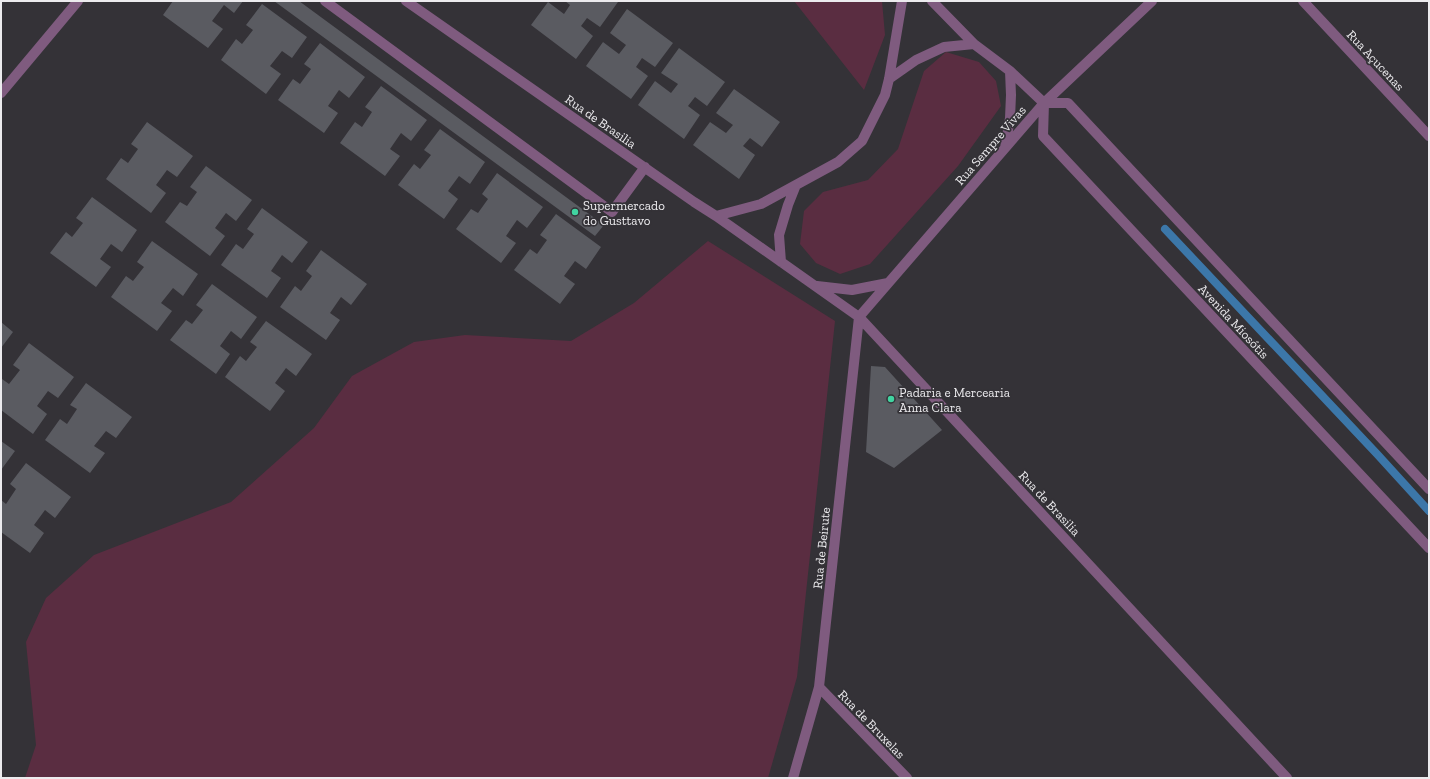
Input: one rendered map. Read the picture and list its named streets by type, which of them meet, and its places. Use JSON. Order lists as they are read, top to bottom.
{
  "streets": {
    "street": [
      "Rua Açucenas",
      "Rua de Brasilia",
      "Rua Sempre Vivas",
      "Avenida Miosótis",
      "Rua de Beirute",
      "Rua de Bruxelas"
    ]
  },
  "crossings": [
    ["Rua de Brasilia", "Rua Sempre Vivas"],
    ["Rua de Brasilia", "Rua de Beirute"],
    ["Rua Sempre Vivas", "Avenida Miosótis"],
    ["Rua Sempre Vivas", "Rua de Beirute"],
    ["Rua de Beirute", "Rua de Bruxelas"]
  ],
  "places": ["Supermercado do Gusttavo", "Padaria e Mercearia Anna Clara"]
}
